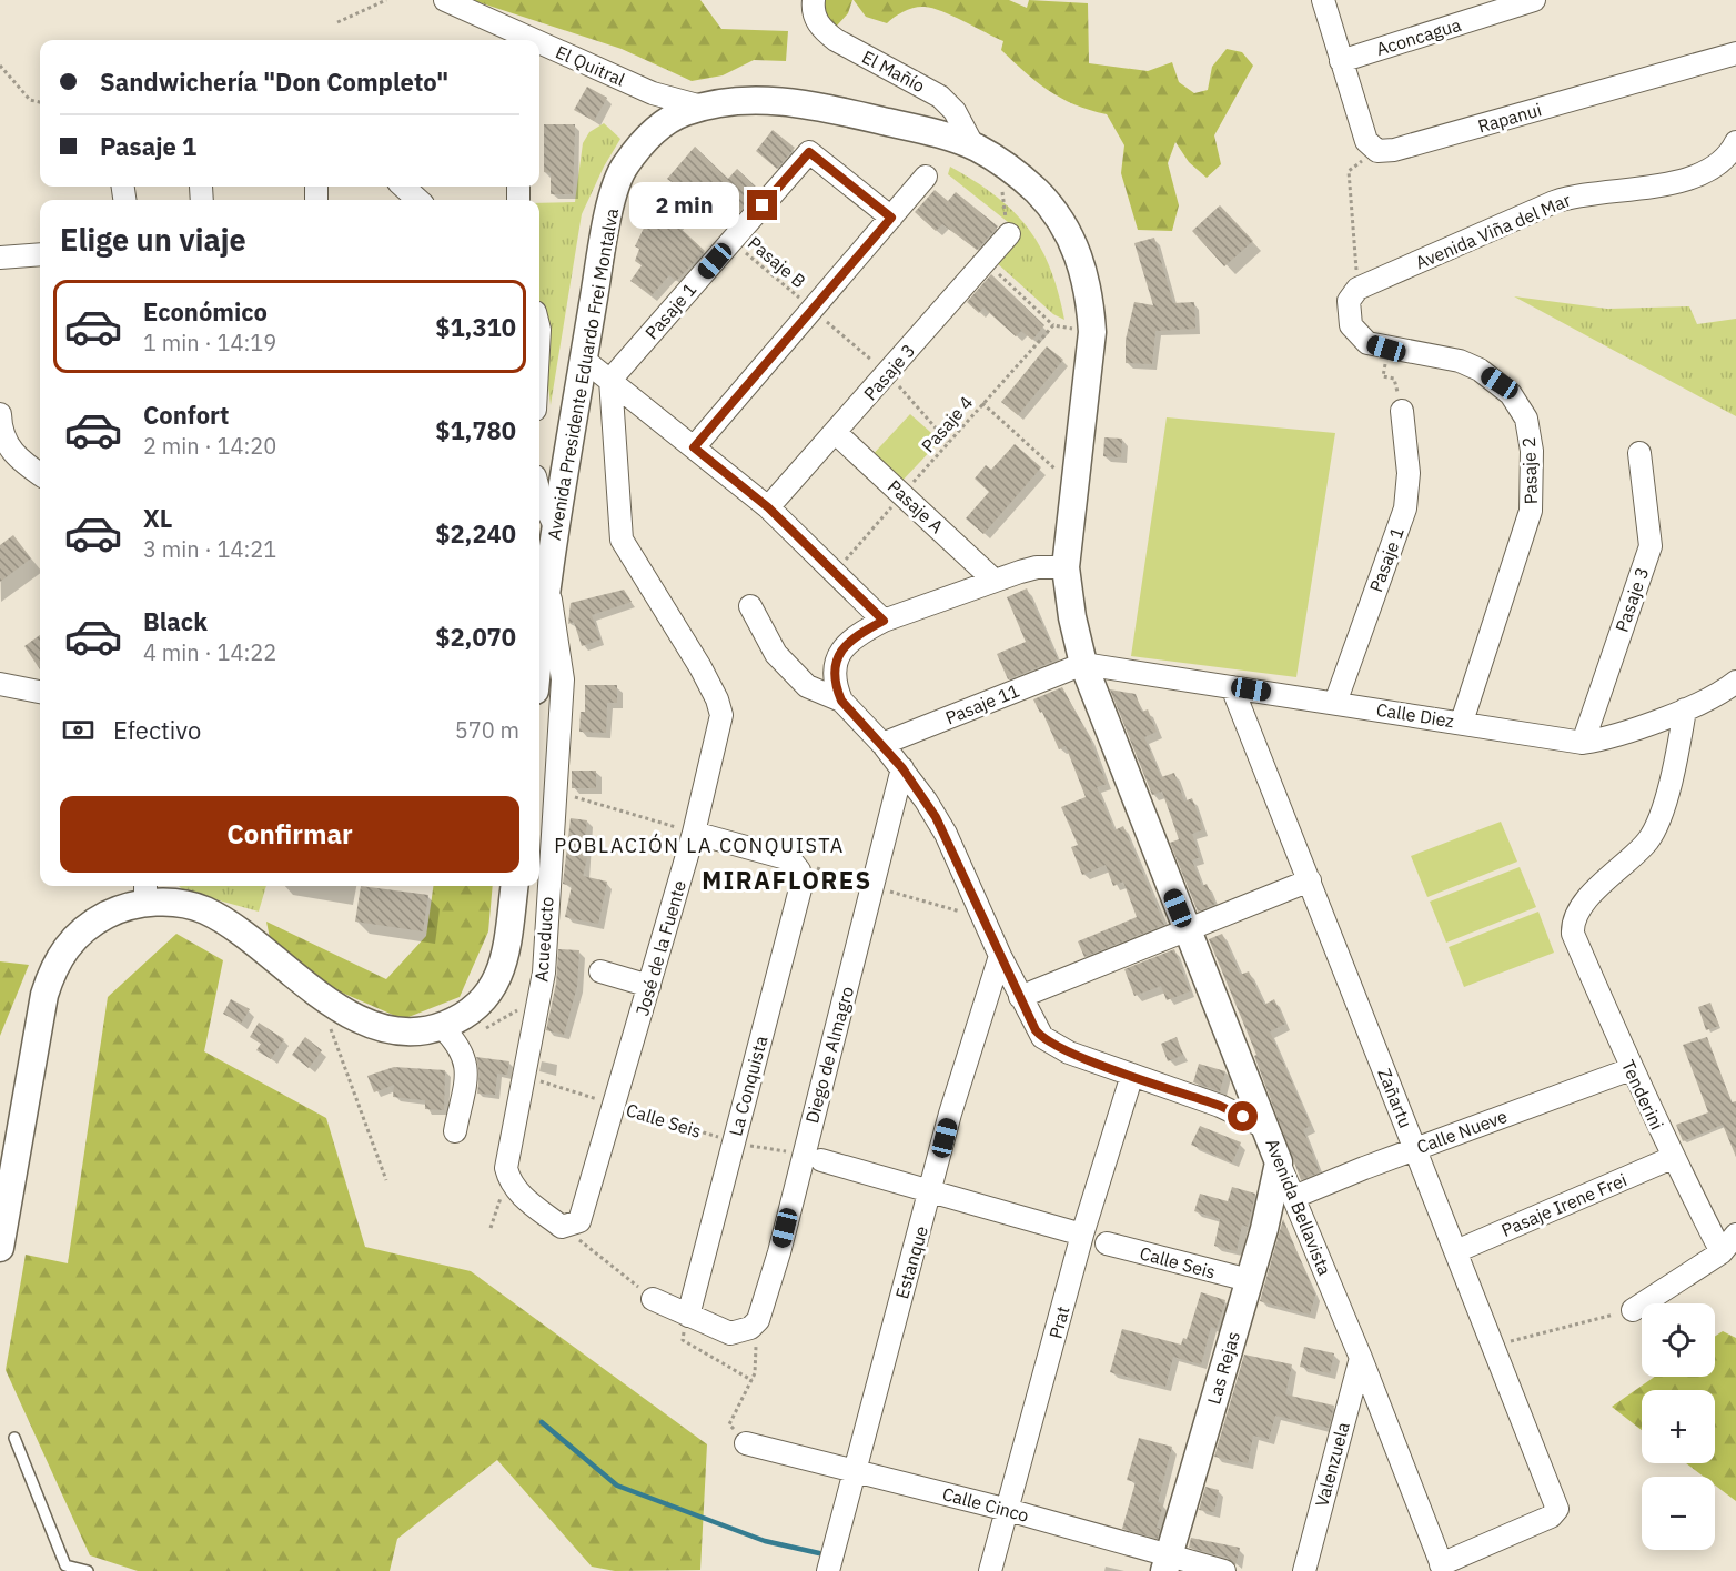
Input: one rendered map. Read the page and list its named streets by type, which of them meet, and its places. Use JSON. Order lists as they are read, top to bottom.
{
  "streets": {
    "street": [
      "Aconcagua",
      "El Quitral",
      "El Mañío",
      "Rapanui",
      "Avenida Viña del Mar",
      "Pasaje 1",
      "Pasaje 3",
      "Avenida Presidente Eduardo Frei Montalva",
      "Pasaje 2",
      "Pasaje A",
      "Pasaje 11",
      "Calle Diez",
      "Acueducto",
      "José de la Fuente",
      "Diego de Almagro",
      "La Conquista",
      "Tenderini",
      "Zañartu",
      "Calle Seis",
      "Calle Nueve",
      "Pasaje Irene Frei",
      "Avenida Bellavista",
      "Estanque",
      "Prat",
      "Las Rejas",
      "Valenzuela",
      "Calle Cinco"
    ],
    "path": ["Pasaje B", "Pasaje 4"]
  },
  "crossings": [
    ["El Quitral", "Avenida Presidente Eduardo Frei Montalva"],
    ["El Mañío", "Avenida Presidente Eduardo Frei Montalva"],
    ["Avenida Viña del Mar", "Pasaje 2"],
    ["Pasaje B", "Pasaje 1"],
    ["Pasaje B", "Pasaje 3"],
    ["Pasaje B", "Pasaje 4"],
    ["Pasaje 1", "Calle Diez"],
    ["Pasaje 1", "José de la Fuente"],
    ["Pasaje 3", "Pasaje A"],
    ["Pasaje 3", "Calle Diez"],
    ["Avenida Presidente Eduardo Frei Montalva", "Pasaje 11"],
    ["Avenida Presidente Eduardo Frei Montalva", "Calle Diez"],
    ["Avenida Presidente Eduardo Frei Montalva", "Acueducto"],
    ["Avenida Presidente Eduardo Frei Montalva", "Avenida Bellavista"],
    ["Pasaje 4", "Pasaje A"],
    ["Pasaje 2", "Calle Diez"],
    ["Pasaje 11", "Calle Diez"],
    ["Pasaje 11", "Avenida Bellavista"],
    ["Calle Diez", "Tenderini"],
    ["Calle Diez", "Zañartu"],
    ["Calle Diez", "Avenida Bellavista"],
    ["Acueducto", "Calle Seis"],
    ["José de la Fuente", "La Conquista"],
    ["José de la Fuente", "Calle Seis"],
    ["Diego de Almagro", "Calle Seis"],
    ["La Conquista", "Calle Seis"],
    ["Tenderini", "Calle Nueve"],
    ["Tenderini", "Pasaje Irene Frei"],
    ["Zañartu", "Calle Nueve"],
    ["Zañartu", "Pasaje Irene Frei"],
    ["Zañartu", "Avenida Bellavista"],
    ["Calle Seis", "Las Rejas"],
    ["Calle Nueve", "Avenida Bellavista"],
    ["Avenida Bellavista", "Las Rejas"],
    ["Avenida Bellavista", "Valenzuela"],
    ["Estanque", "Calle Cinco"],
    ["Prat", "Calle Cinco"],
    ["Las Rejas", "Calle Cinco"]
  ],
  "districts": ["POBLACIÓN LA CONQUISTA", "MIRAFLORES"],
  "page": {
    "banner": ["Sandwichería \"Don Completo\"", "Pasaje 1"],
    "bubble": "2 min",
    "heading": "Elige un viaje",
    "list": [
      {
        "name": "Económico",
        "note": "1 min · 14:19",
        "value": "$1,310"
      },
      {
        "name": "Confort",
        "note": "2 min · 14:20",
        "value": "$1,780"
      },
      {
        "name": "XL",
        "note": "3 min · 14:21",
        "value": "$2,240"
      },
      {
        "name": "Black",
        "note": "4 min · 14:22",
        "value": "$2,070"
      }
    ],
    "pay": ["Efectivo", "570 m"],
    "buttons": "Confirmar",
    "map_buttons": ["+", "−"]
  }
}
